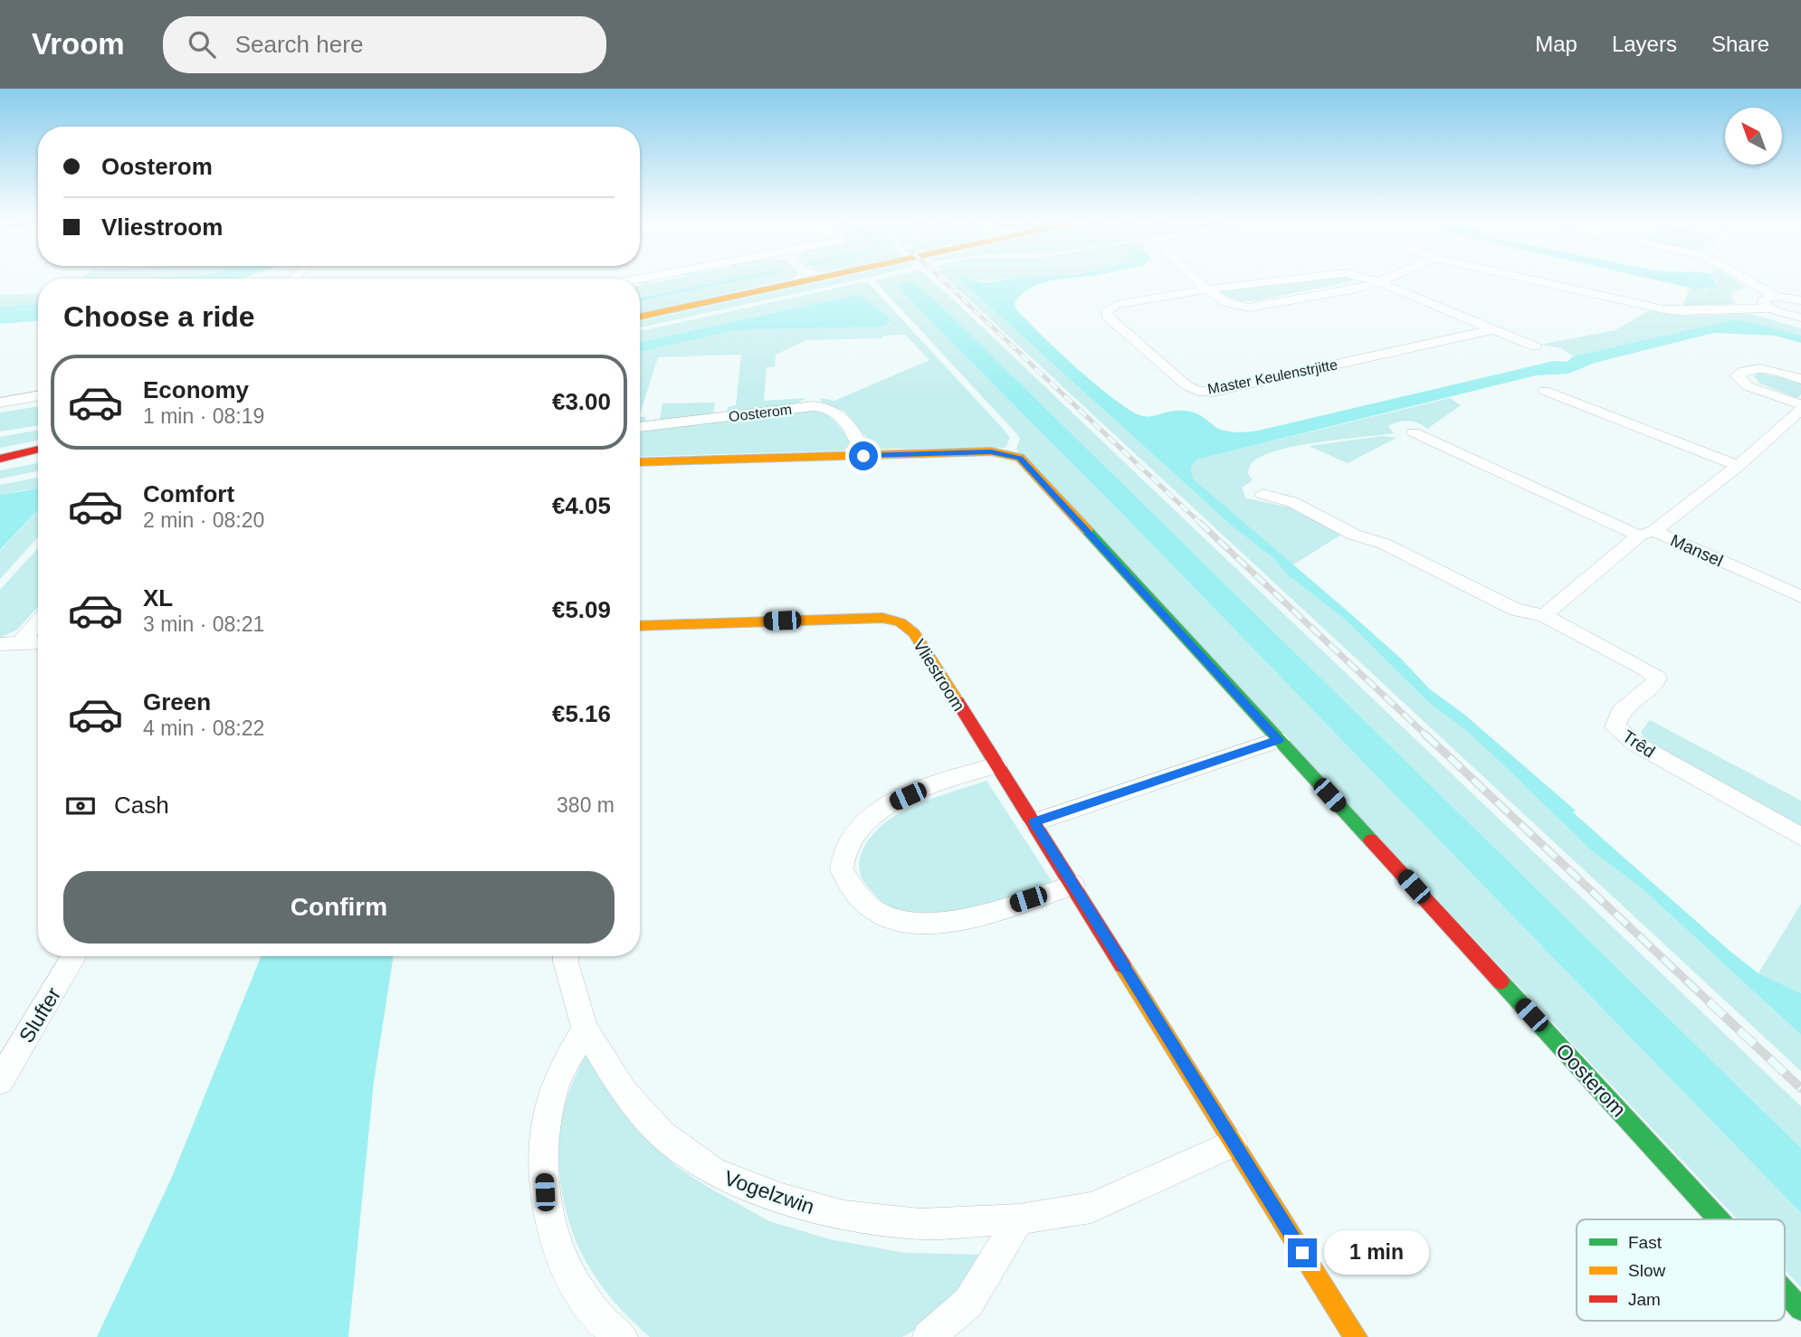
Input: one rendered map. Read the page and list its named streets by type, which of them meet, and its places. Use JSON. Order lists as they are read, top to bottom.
{
  "streets": {
    "street": [
      "Master Keulenstrjitte",
      "Oosterom",
      "Mansel",
      "Vliestroom",
      "Trêd",
      "Slufter",
      "Vogelzwin"
    ]
  },
  "crossings": [
    ["Vliestroom", "Vogelzwin"]
  ],
  "legend": ["Fast", "Slow", "Jam"],
  "north": "top left",
  "page": {
    "header": "Vroom",
    "search": "Search here",
    "nav": ["Map", "Layers", "Share"],
    "banner": ["Oosterom", "Vliestroom"],
    "heading": "Choose a ride",
    "list": [
      {
        "name": "Economy",
        "note": "1 min · 08:19",
        "value": "€3.00"
      },
      {
        "name": "Comfort",
        "note": "2 min · 08:20",
        "value": "€4.05"
      },
      {
        "name": "XL",
        "note": "3 min · 08:21",
        "value": "€5.09"
      },
      {
        "name": "Green",
        "note": "4 min · 08:22",
        "value": "€5.16"
      }
    ],
    "pay": ["Cash", "380 m"],
    "buttons": "Confirm",
    "bubble": "1 min"
  }
}
